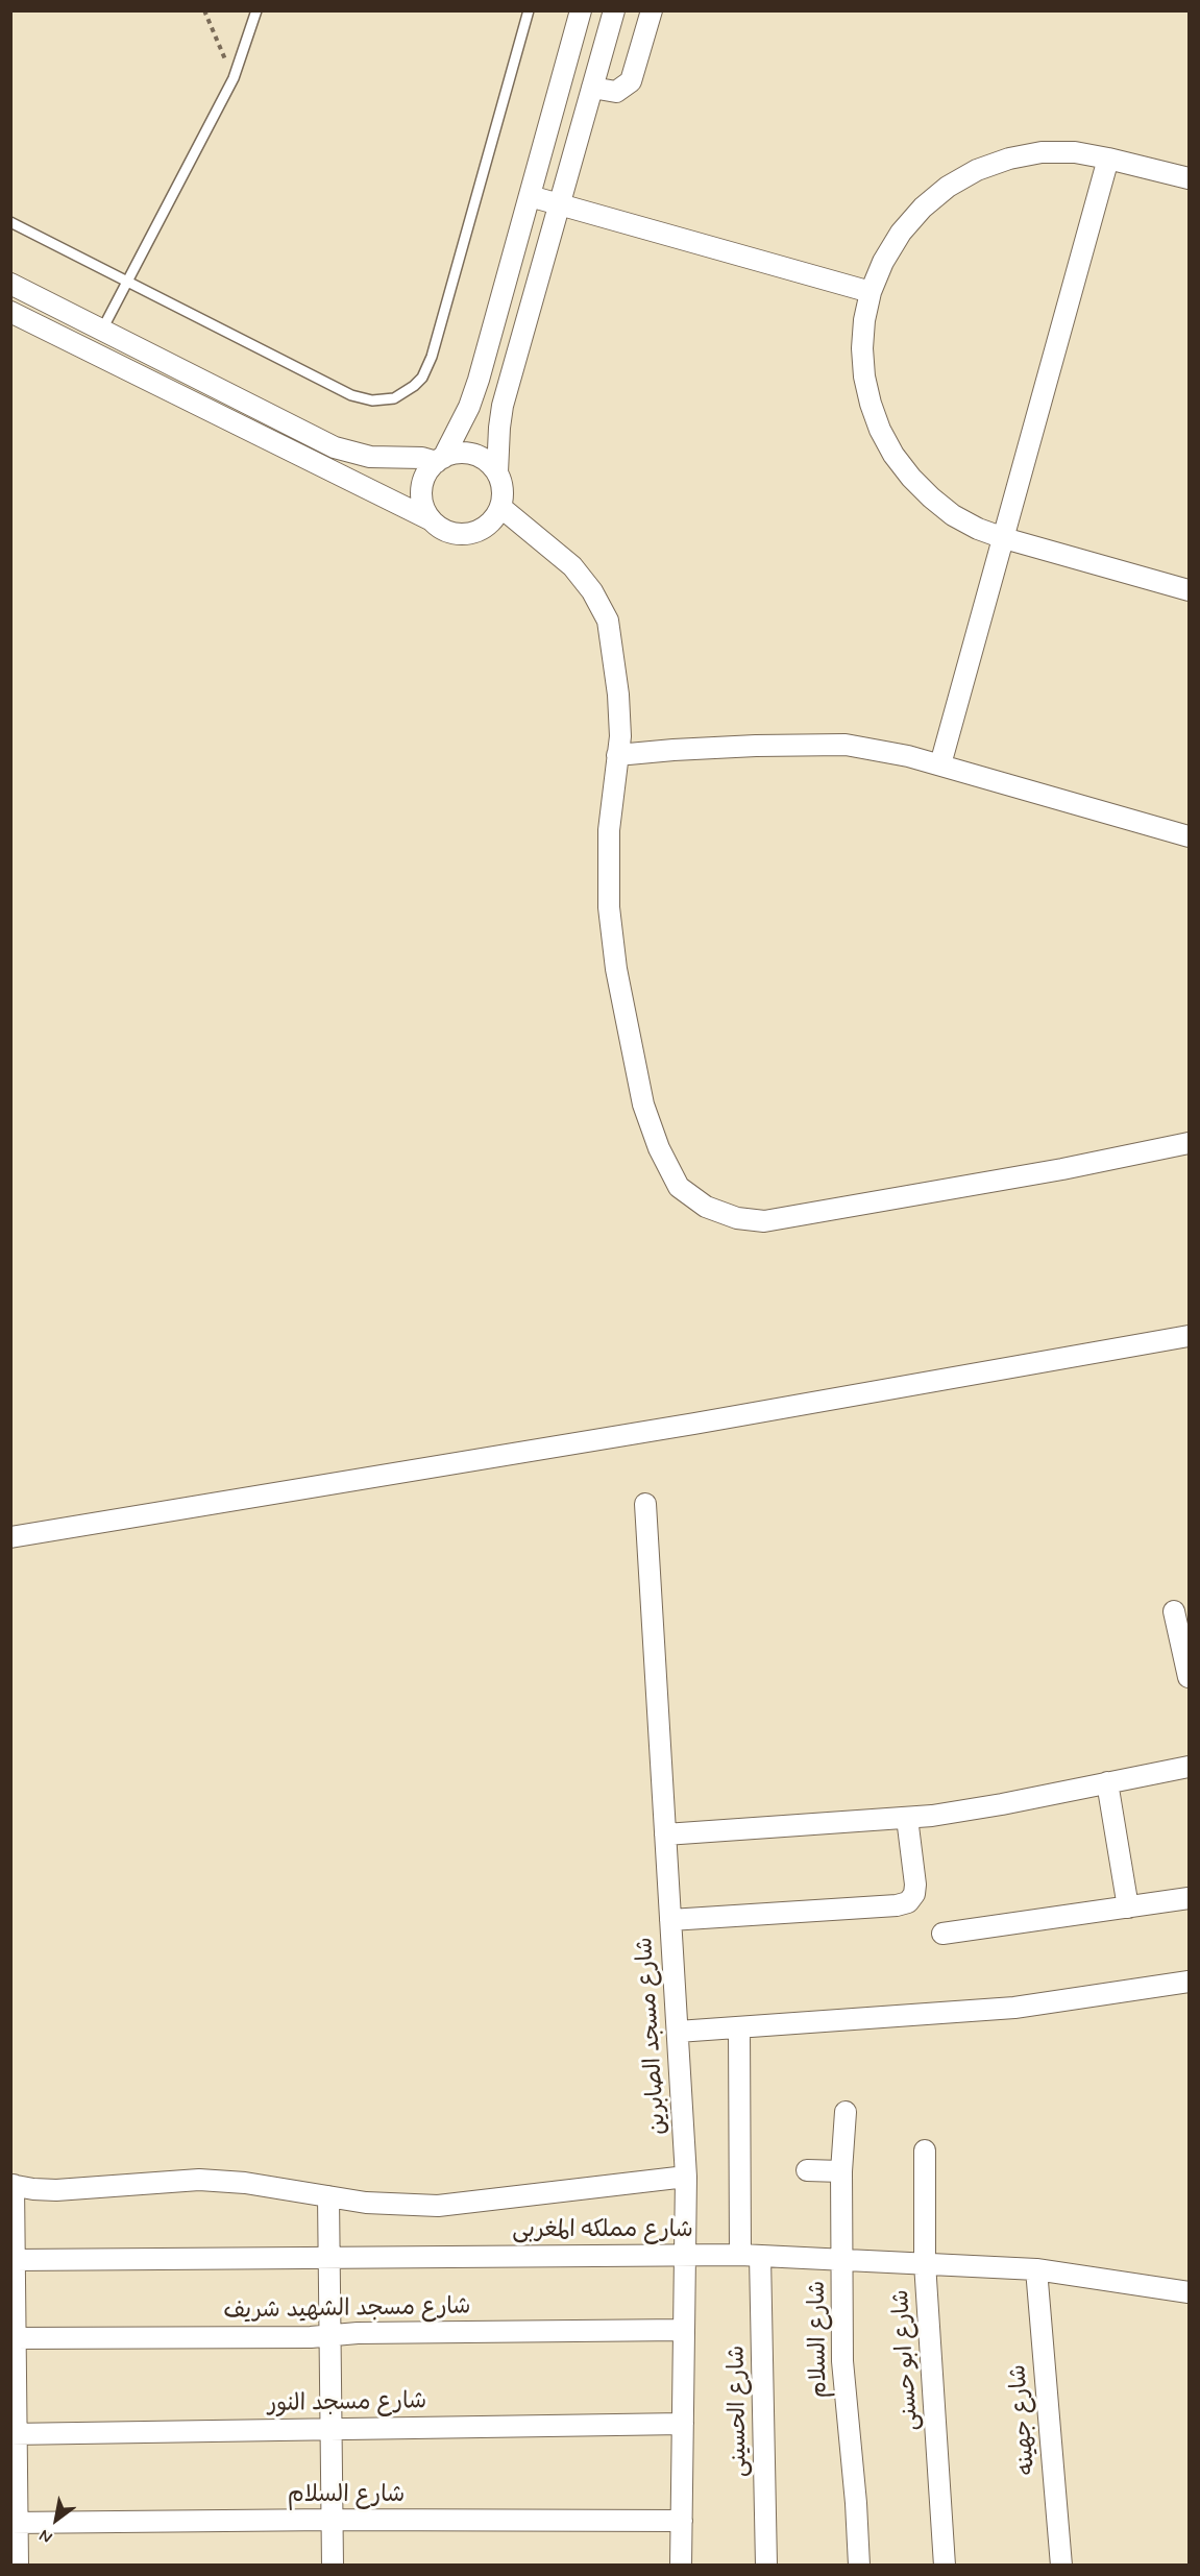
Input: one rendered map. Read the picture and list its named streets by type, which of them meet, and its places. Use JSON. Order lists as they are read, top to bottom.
{
  "streets": {
    "street": [
      "شارع مسجد الصابرين",
      "شارع مملكه المغربى",
      "شارع مسجد الشهيد شريف",
      "شارع السلام",
      "شارع ابو حسنى",
      "شارع مسجد النور",
      "شارع الحسينى",
      "شارع جهينه"
    ]
  },
  "crossings": [
    ["شارع مسجد الصابرين", "شارع مملكه المغربى"],
    ["شارع مسجد الصابرين", "شارع مسجد الشهيد شريف"],
    ["شارع مسجد الصابرين", "شارع السلام"],
    ["شارع مسجد الصابرين", "شارع مسجد النور"],
    ["شارع مملكه المغربى", "شارع السلام"],
    ["شارع مملكه المغربى", "شارع ابو حسنى"],
    ["شارع مملكه المغربى", "شارع الحسينى"],
    ["شارع مملكه المغربى", "شارع جهينه"]
  ],
  "north": "bottom left"
}
